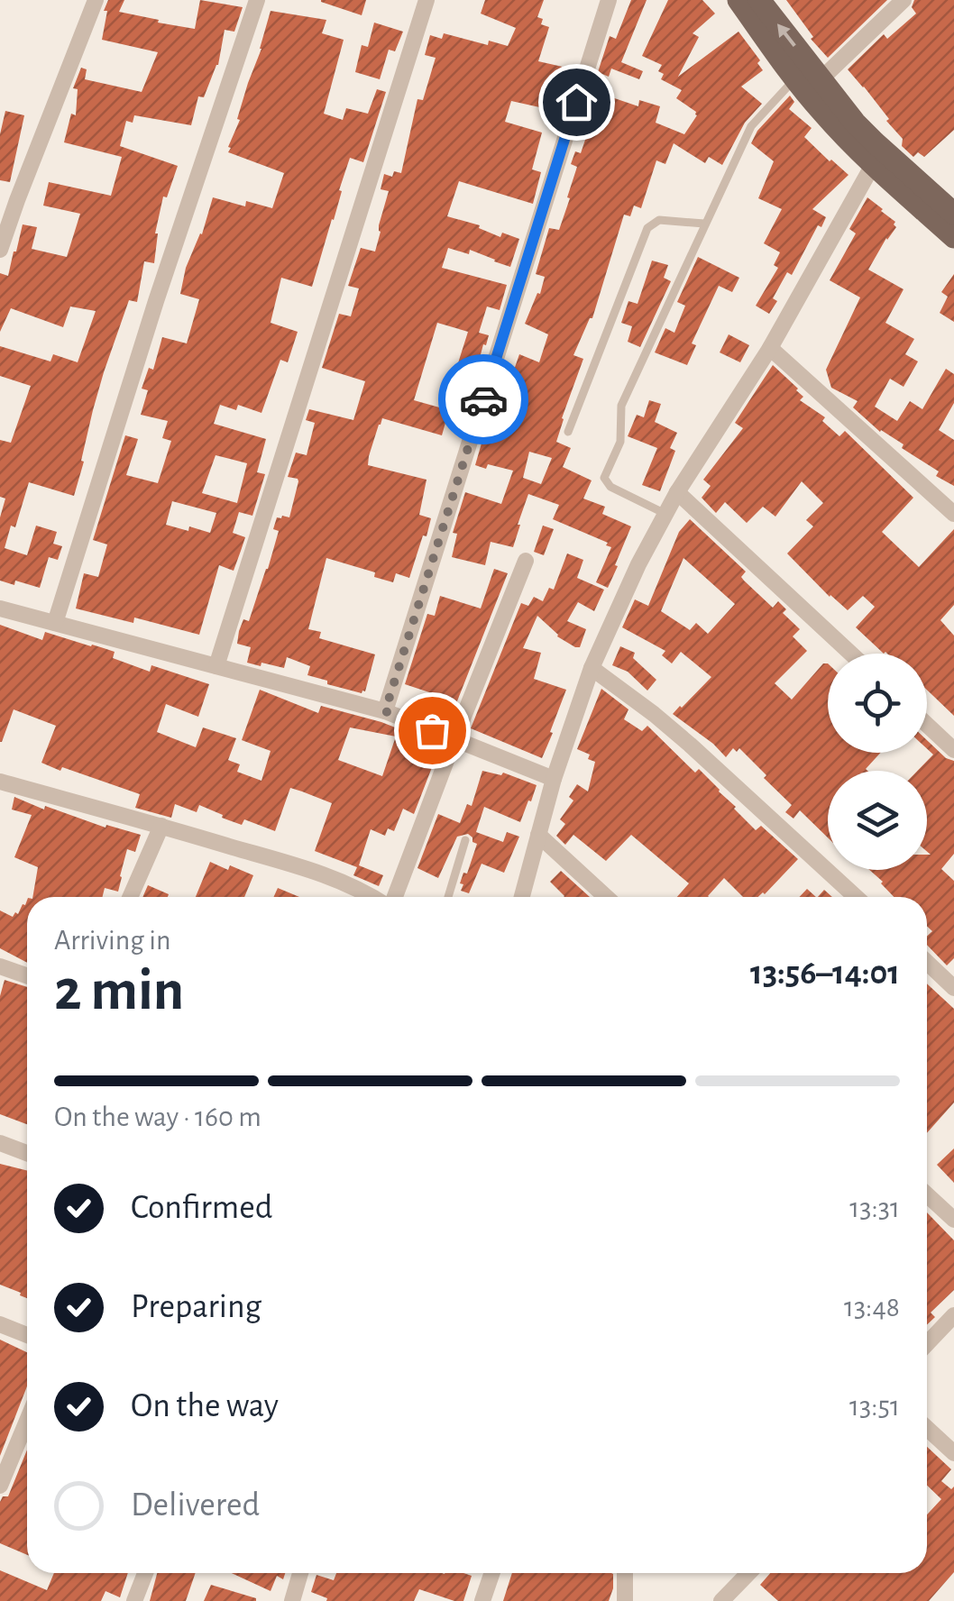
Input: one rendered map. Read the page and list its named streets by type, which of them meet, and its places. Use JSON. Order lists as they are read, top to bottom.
{
  "page": {
    "heading": ["2 min", "Arriving in", "13:56–14:01"],
    "bar": "On the way · 160 m",
    "list": [
      ["Confirmed", "13:31"],
      ["Preparing", "13:48"],
      ["On the way", "13:51"],
      "Delivered"
    ]
  }
}
